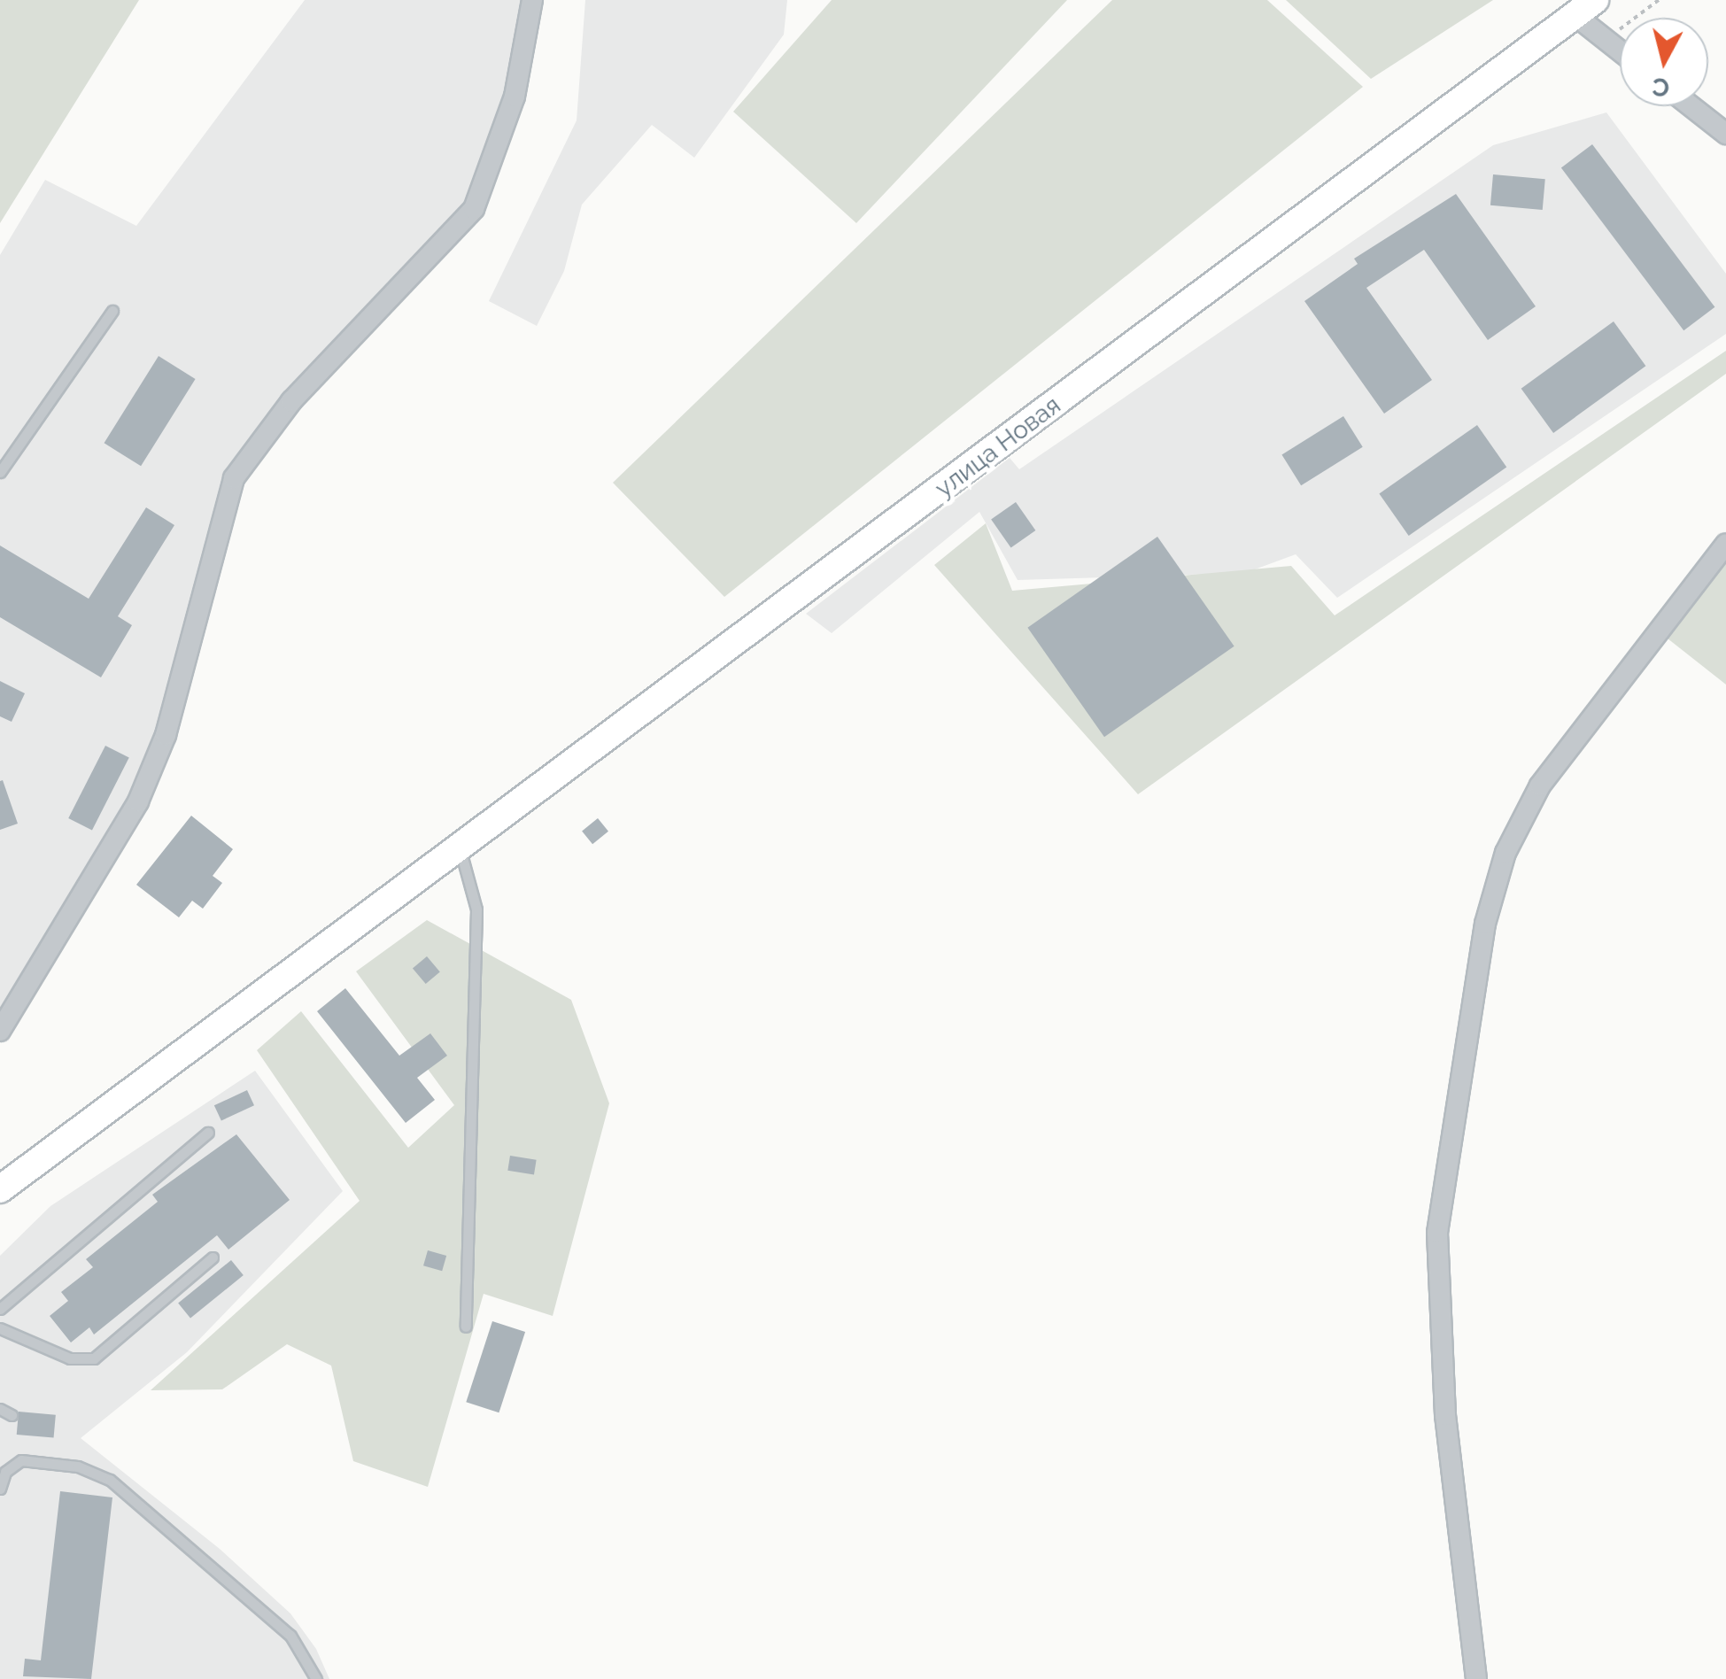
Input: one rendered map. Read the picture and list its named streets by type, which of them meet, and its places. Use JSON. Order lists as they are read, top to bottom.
{
  "streets": {
    "street": ["улица Новая"]
  },
  "north": "bottom"
}
